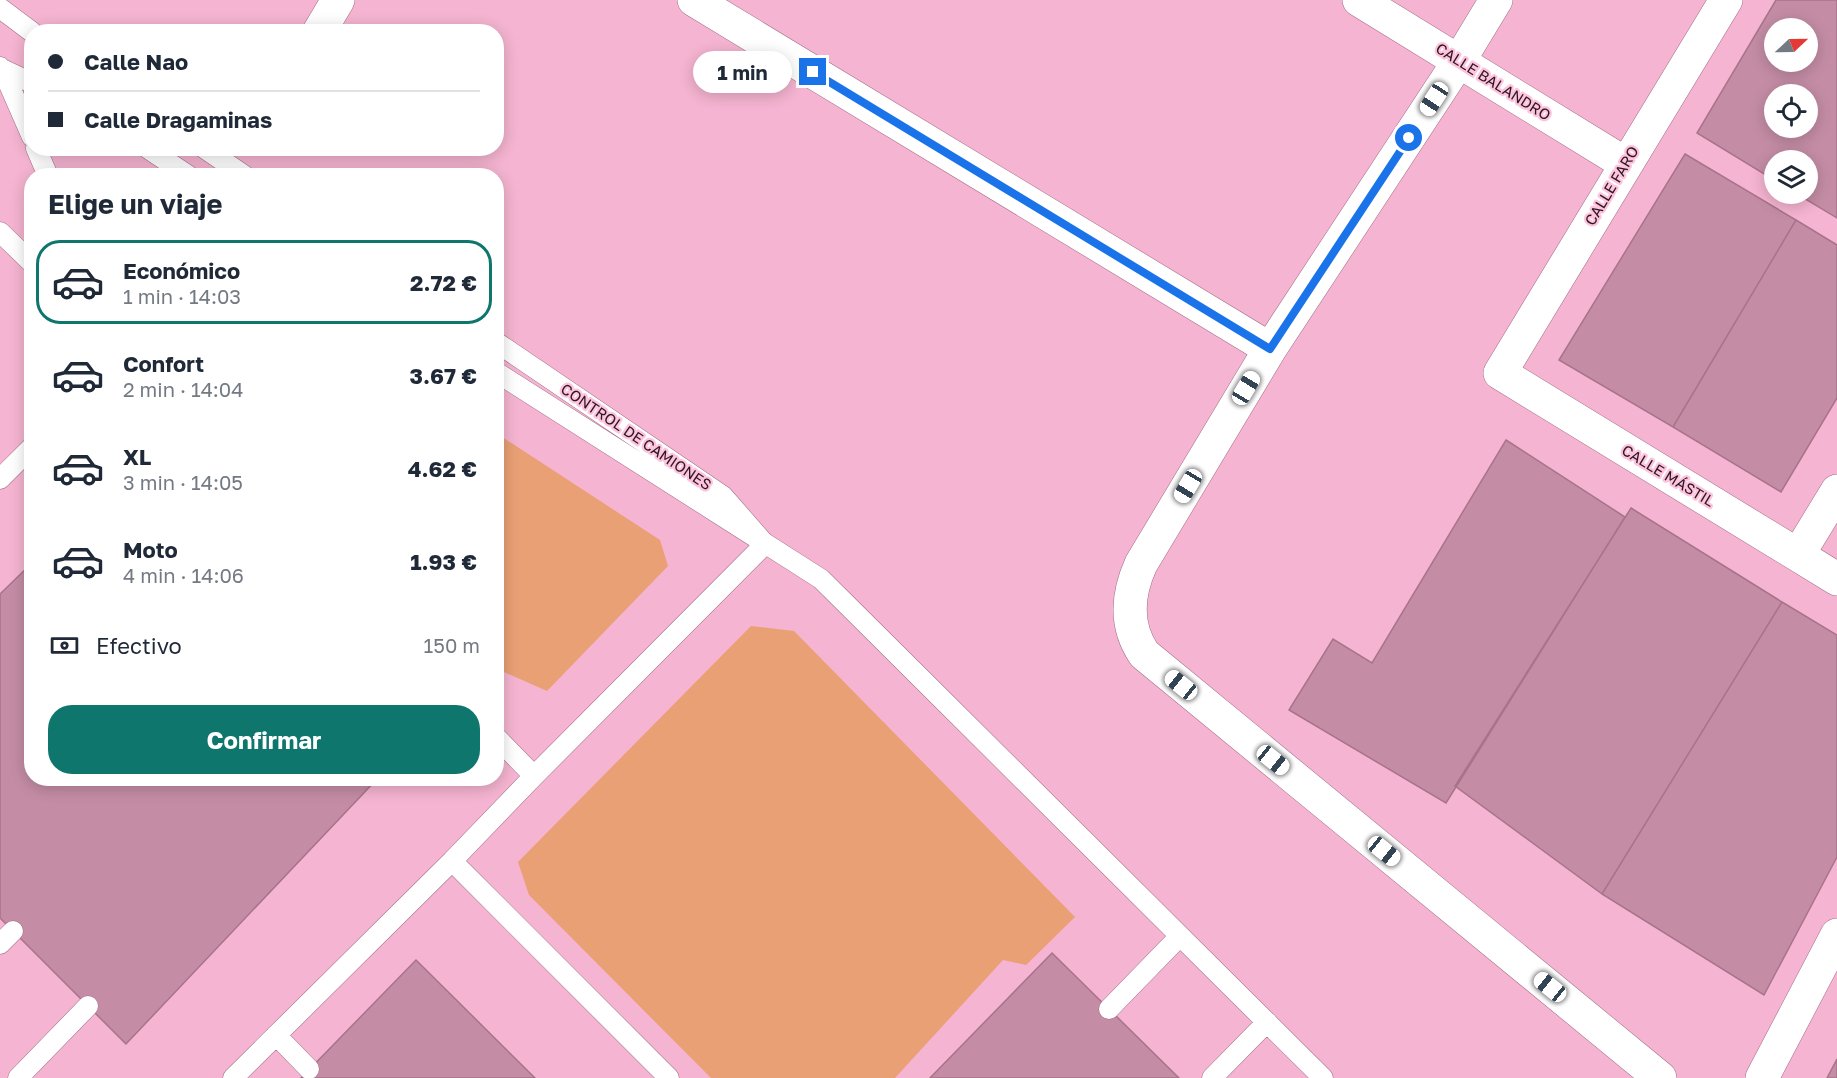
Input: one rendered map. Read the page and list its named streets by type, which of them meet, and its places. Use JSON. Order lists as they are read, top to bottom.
{
  "streets": {
    "street": ["CALLE BALANDRO", "CALLE FARO", "CALLE MÁSTIL"],
    "lane": ["CONTROL DE CAMIONES"]
  },
  "crossings": [
    ["CALLE BALANDRO", "CALLE FARO"],
    ["CALLE FARO", "CALLE MÁSTIL"]
  ],
  "north": "right",
  "page": {
    "banner": ["Calle Nao", "Calle Dragaminas"],
    "bubble": "1 min",
    "heading": "Elige un viaje",
    "list": [
      {
        "name": "Económico",
        "note": "1 min · 14:03",
        "value": "2.72 €"
      },
      {
        "name": "Confort",
        "note": "2 min · 14:04",
        "value": "3.67 €"
      },
      {
        "name": "XL",
        "note": "3 min · 14:05",
        "value": "4.62 €"
      },
      {
        "name": "Moto",
        "note": "4 min · 14:06",
        "value": "1.93 €"
      }
    ],
    "pay": ["Efectivo", "150 m"],
    "buttons": "Confirmar"
  }
}
